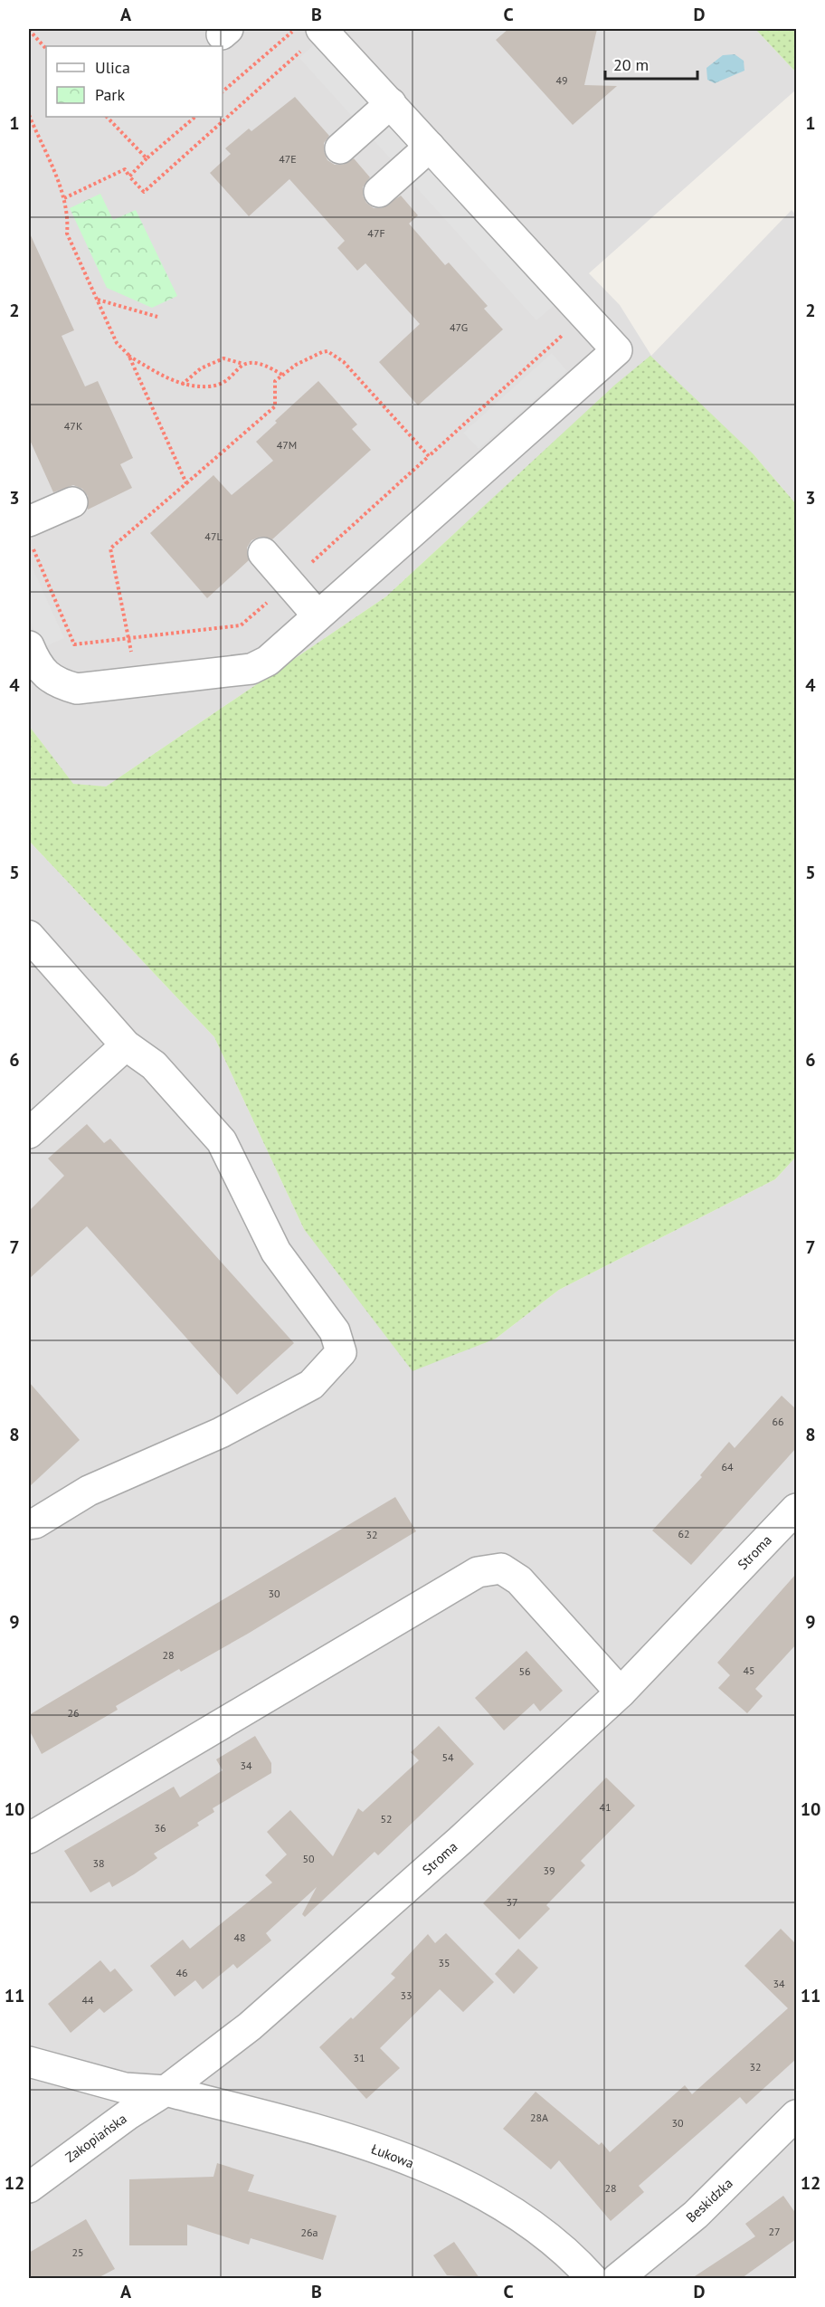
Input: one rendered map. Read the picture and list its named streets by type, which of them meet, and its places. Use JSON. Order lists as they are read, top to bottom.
{
  "streets": {
    "street": [
      "Stroma",
      "Zakopiańska",
      "Łukowa",
      "Beskidzka"
    ]
  },
  "crossings": [
    ["Stroma", "Zakopiańska"],
    ["Stroma", "Łukowa"],
    ["Zakopiańska", "Łukowa"]
  ],
  "house_numbers": [
    "49",
    "47E",
    "47F",
    "47G",
    "47K",
    "47M",
    "47L",
    "66",
    "64",
    "62",
    "32",
    "30",
    "28",
    "45",
    "56",
    "26",
    "54",
    "34",
    "41",
    "52",
    "36",
    "50",
    "38",
    "39",
    "37",
    "48",
    "35",
    "46",
    "34",
    "33",
    "44",
    "31",
    "32",
    "28A",
    "30",
    "28",
    "27",
    "26a",
    "25"
  ],
  "legend": ["Ulica", "Park"],
  "scale_bar": "20 m",
  "grid": {
    "columns": [
      "A",
      "B",
      "C",
      "D"
    ],
    "rows": [
      "1",
      "2",
      "3",
      "4",
      "5",
      "6",
      "7",
      "8",
      "9",
      "10",
      "11",
      "12"
    ]
  }
}
